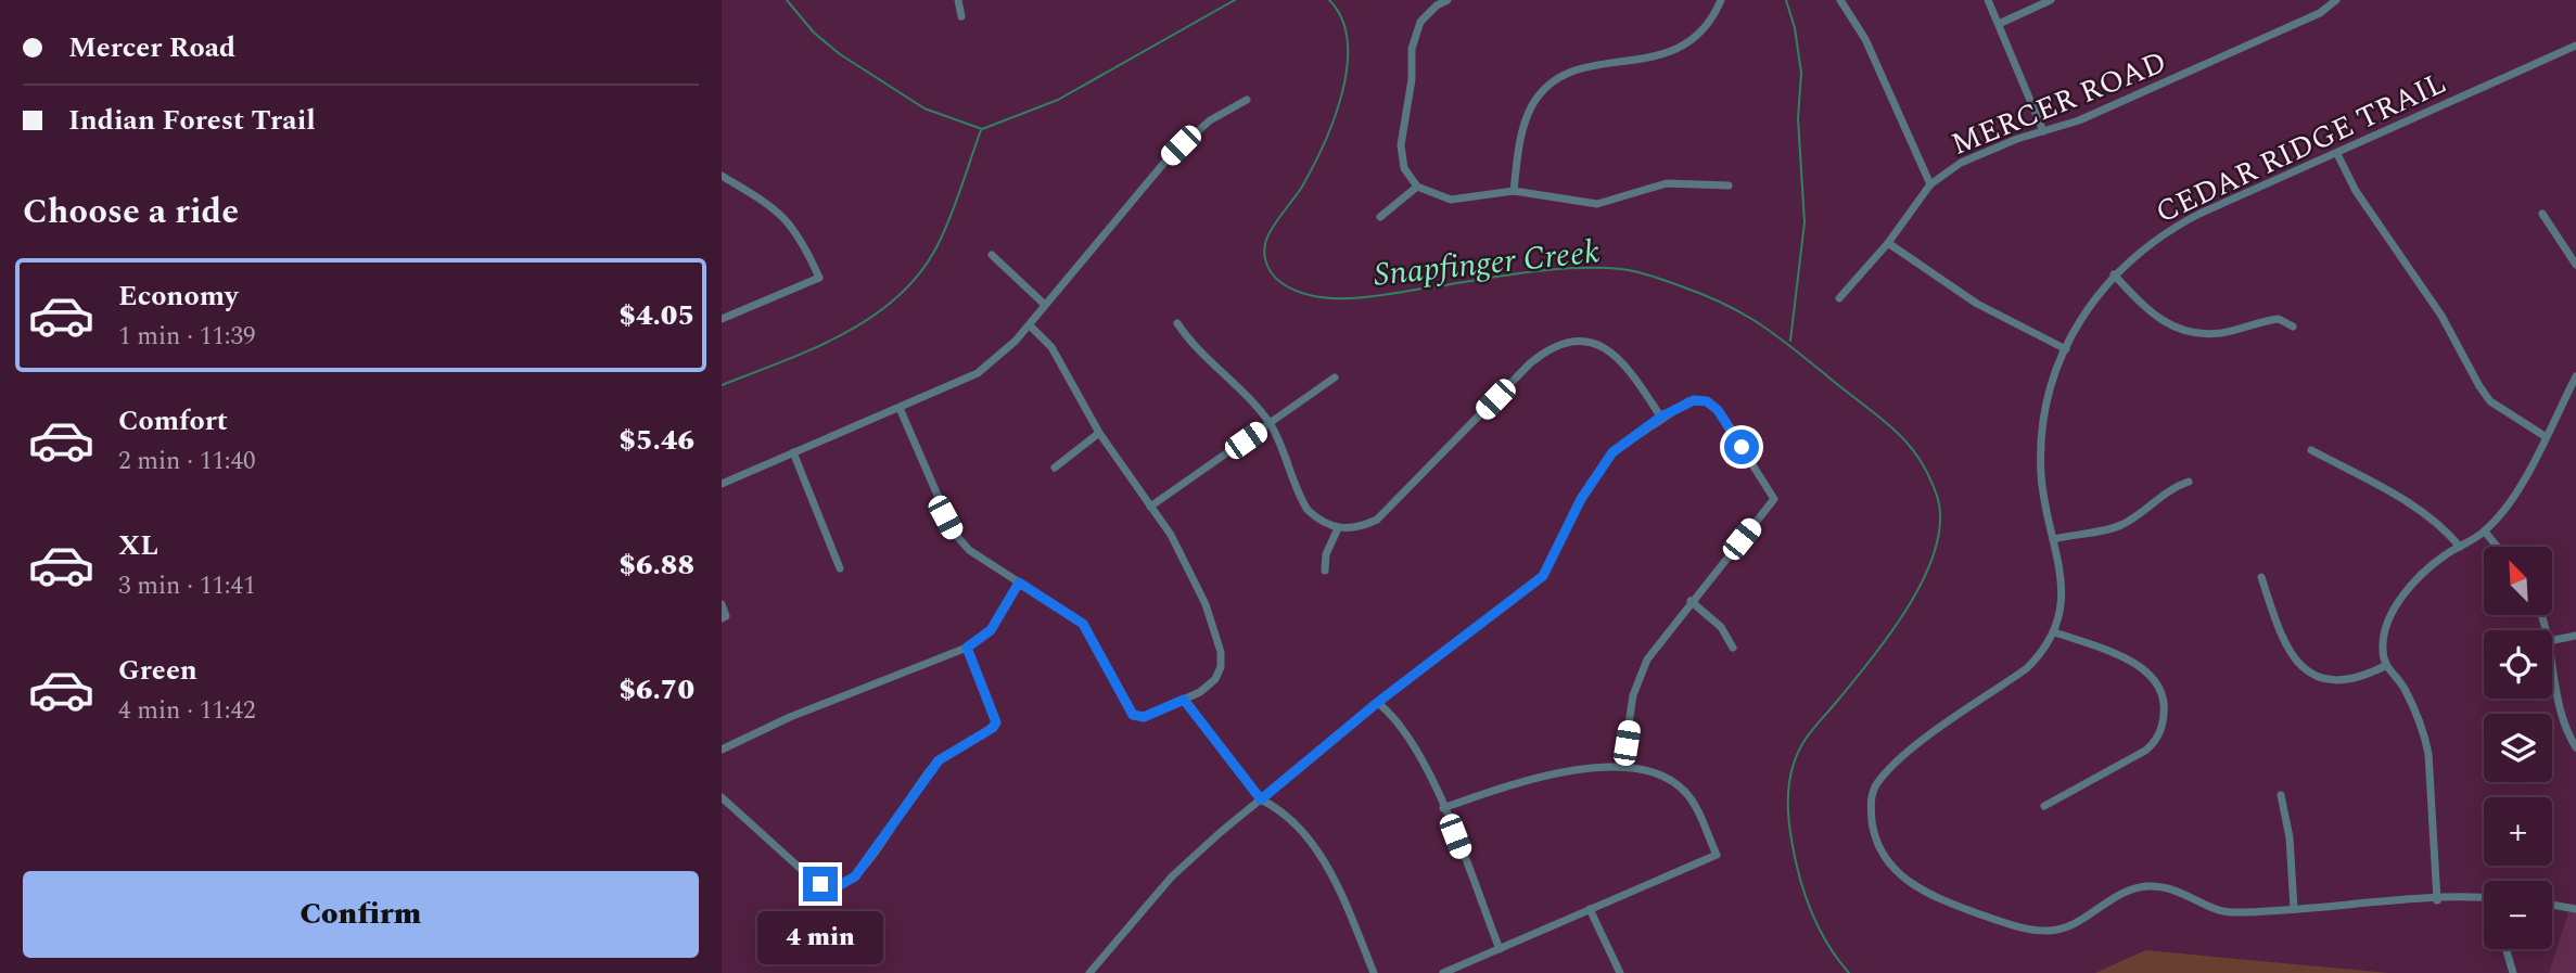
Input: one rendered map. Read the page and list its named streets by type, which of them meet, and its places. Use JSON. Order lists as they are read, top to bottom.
{
  "streets": {
    "street": ["MERCER ROAD", "CEDAR RIDGE TRAIL"]
  },
  "water": ["Snapfinger Creek"],
  "north": "top left",
  "page": {
    "banner": ["Mercer Road", "Indian Forest Trail"],
    "heading": "Choose a ride",
    "list": [
      {
        "name": "Economy",
        "note": "1 min · 11:39",
        "value": "$4.05"
      },
      {
        "name": "Comfort",
        "note": "2 min · 11:40",
        "value": "$5.46"
      },
      {
        "name": "XL",
        "note": "3 min · 11:41",
        "value": "$6.88"
      },
      {
        "name": "Green",
        "note": "4 min · 11:42",
        "value": "$6.70"
      }
    ],
    "map_buttons": ["+", "−"],
    "buttons": "Confirm",
    "bubble": "4 min"
  }
}
